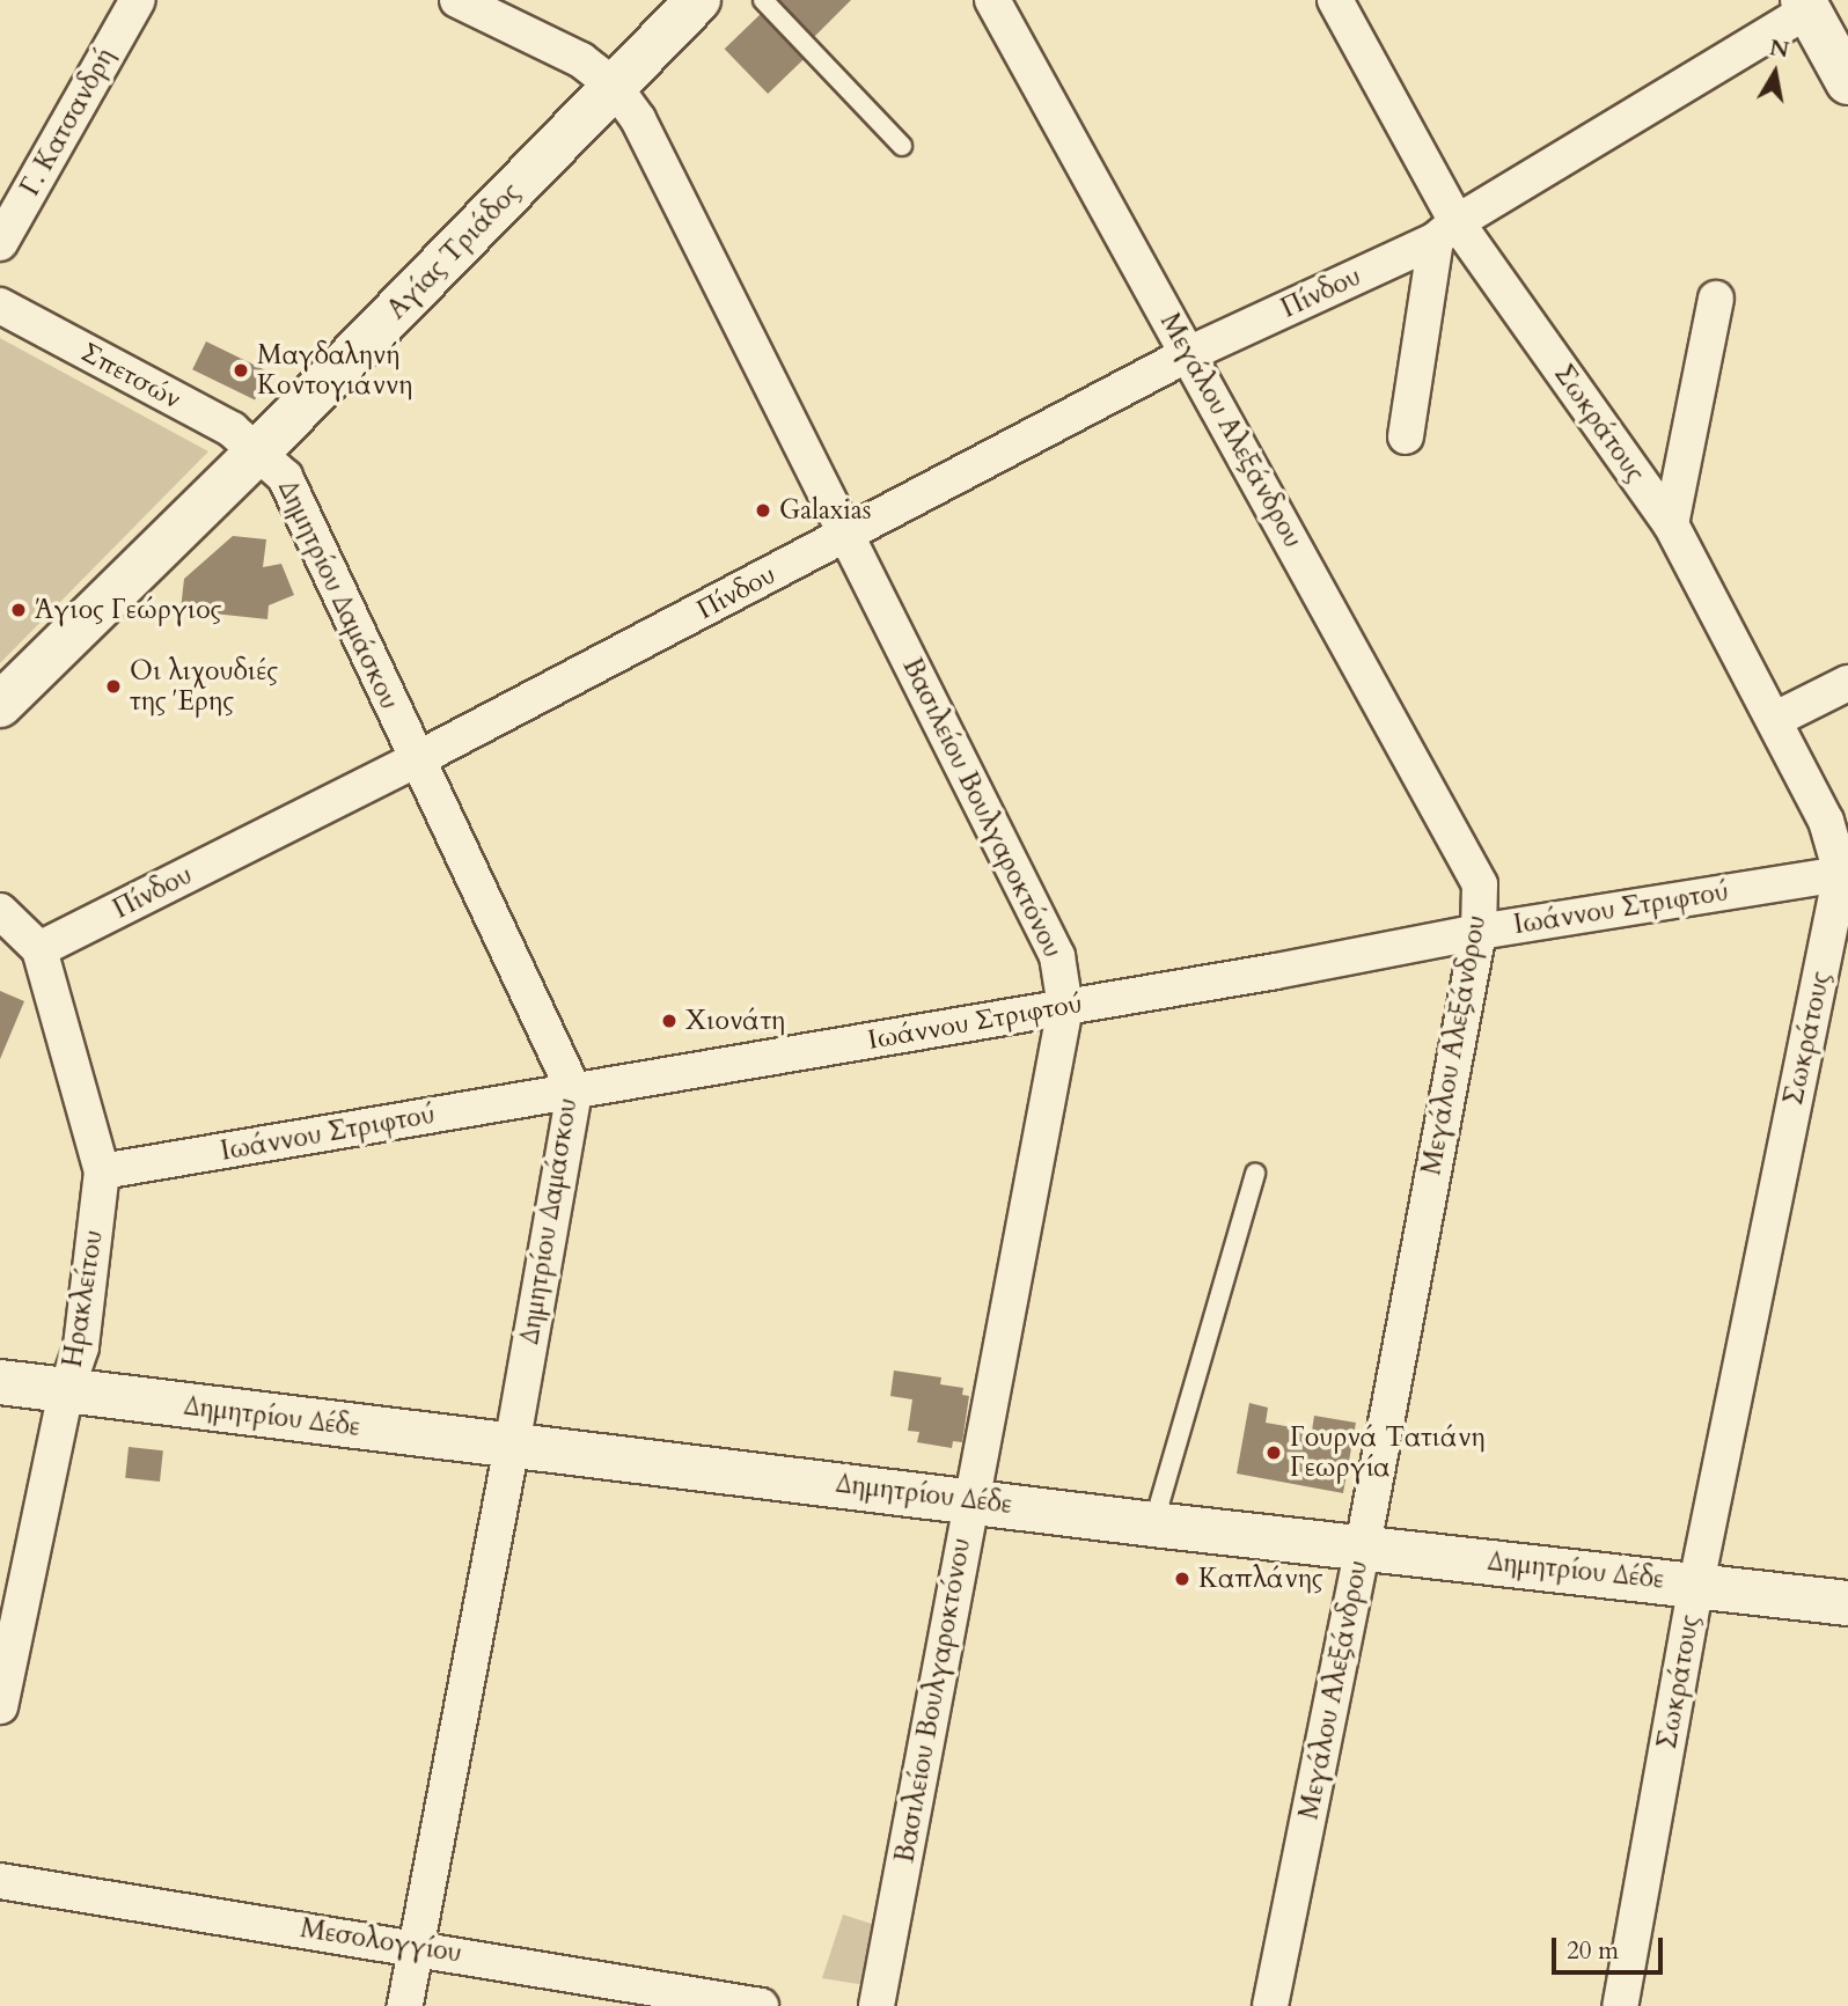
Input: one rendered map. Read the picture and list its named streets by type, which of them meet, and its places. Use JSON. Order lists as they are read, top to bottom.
{
  "streets": {
    "street": [
      "Γ. Κατσανδρή",
      "Αγίας Τριάδος",
      "Πίνδου",
      "Σπετσών",
      "Σωκράτους",
      "Μεγάλου Αλεξάνδρου",
      "Δημητρίου Δαμάσκου",
      "Βασιλείου Βουλγαροκτόνου",
      "Ιωάννου Στριφτού",
      "Ηρακλείτου",
      "Δημητρίου Δέδε",
      "Μεσολογγίου"
    ]
  },
  "crossings": [
    ["Αγίας Τριάδος", "Σπετσών"],
    ["Αγίας Τριάδος", "Δημητρίου Δαμάσκου"],
    ["Αγίας Τριάδος", "Βασιλείου Βουλγαροκτόνου"],
    ["Πίνδου", "Σωκράτους"],
    ["Πίνδου", "Μεγάλου Αλεξάνδρου"],
    ["Πίνδου", "Δημητρίου Δαμάσκου"],
    ["Πίνδου", "Βασιλείου Βουλγαροκτόνου"],
    ["Πίνδου", "Ηρακλείτου"],
    ["Σπετσών", "Δημητρίου Δαμάσκου"],
    ["Σωκράτους", "Ιωάννου Στριφτού"],
    ["Σωκράτους", "Δημητρίου Δέδε"],
    ["Μεγάλου Αλεξάνδρου", "Ιωάννου Στριφτού"],
    ["Μεγάλου Αλεξάνδρου", "Δημητρίου Δέδε"],
    ["Δημητρίου Δαμάσκου", "Ιωάννου Στριφτού"],
    ["Δημητρίου Δαμάσκου", "Δημητρίου Δέδε"],
    ["Δημητρίου Δαμάσκου", "Μεσολογγίου"],
    ["Βασιλείου Βουλγαροκτόνου", "Ιωάννου Στριφτού"],
    ["Βασιλείου Βουλγαροκτόνου", "Δημητρίου Δέδε"],
    ["Ιωάννου Στριφτού", "Ηρακλείτου"],
    ["Ηρακλείτου", "Δημητρίου Δέδε"]
  ],
  "places": [
    "Μαγδαληνή Κοντογιάννη",
    "Galaxias",
    "Άγιος Γεώργιος",
    "Οι λιχουδιές της Έρης",
    "Χιονάτη",
    "Γουρνά Τατιάνη Γεωργία",
    "Καπλάνης"
  ],
  "scale_bar": "20 m",
  "north": "top"
}
